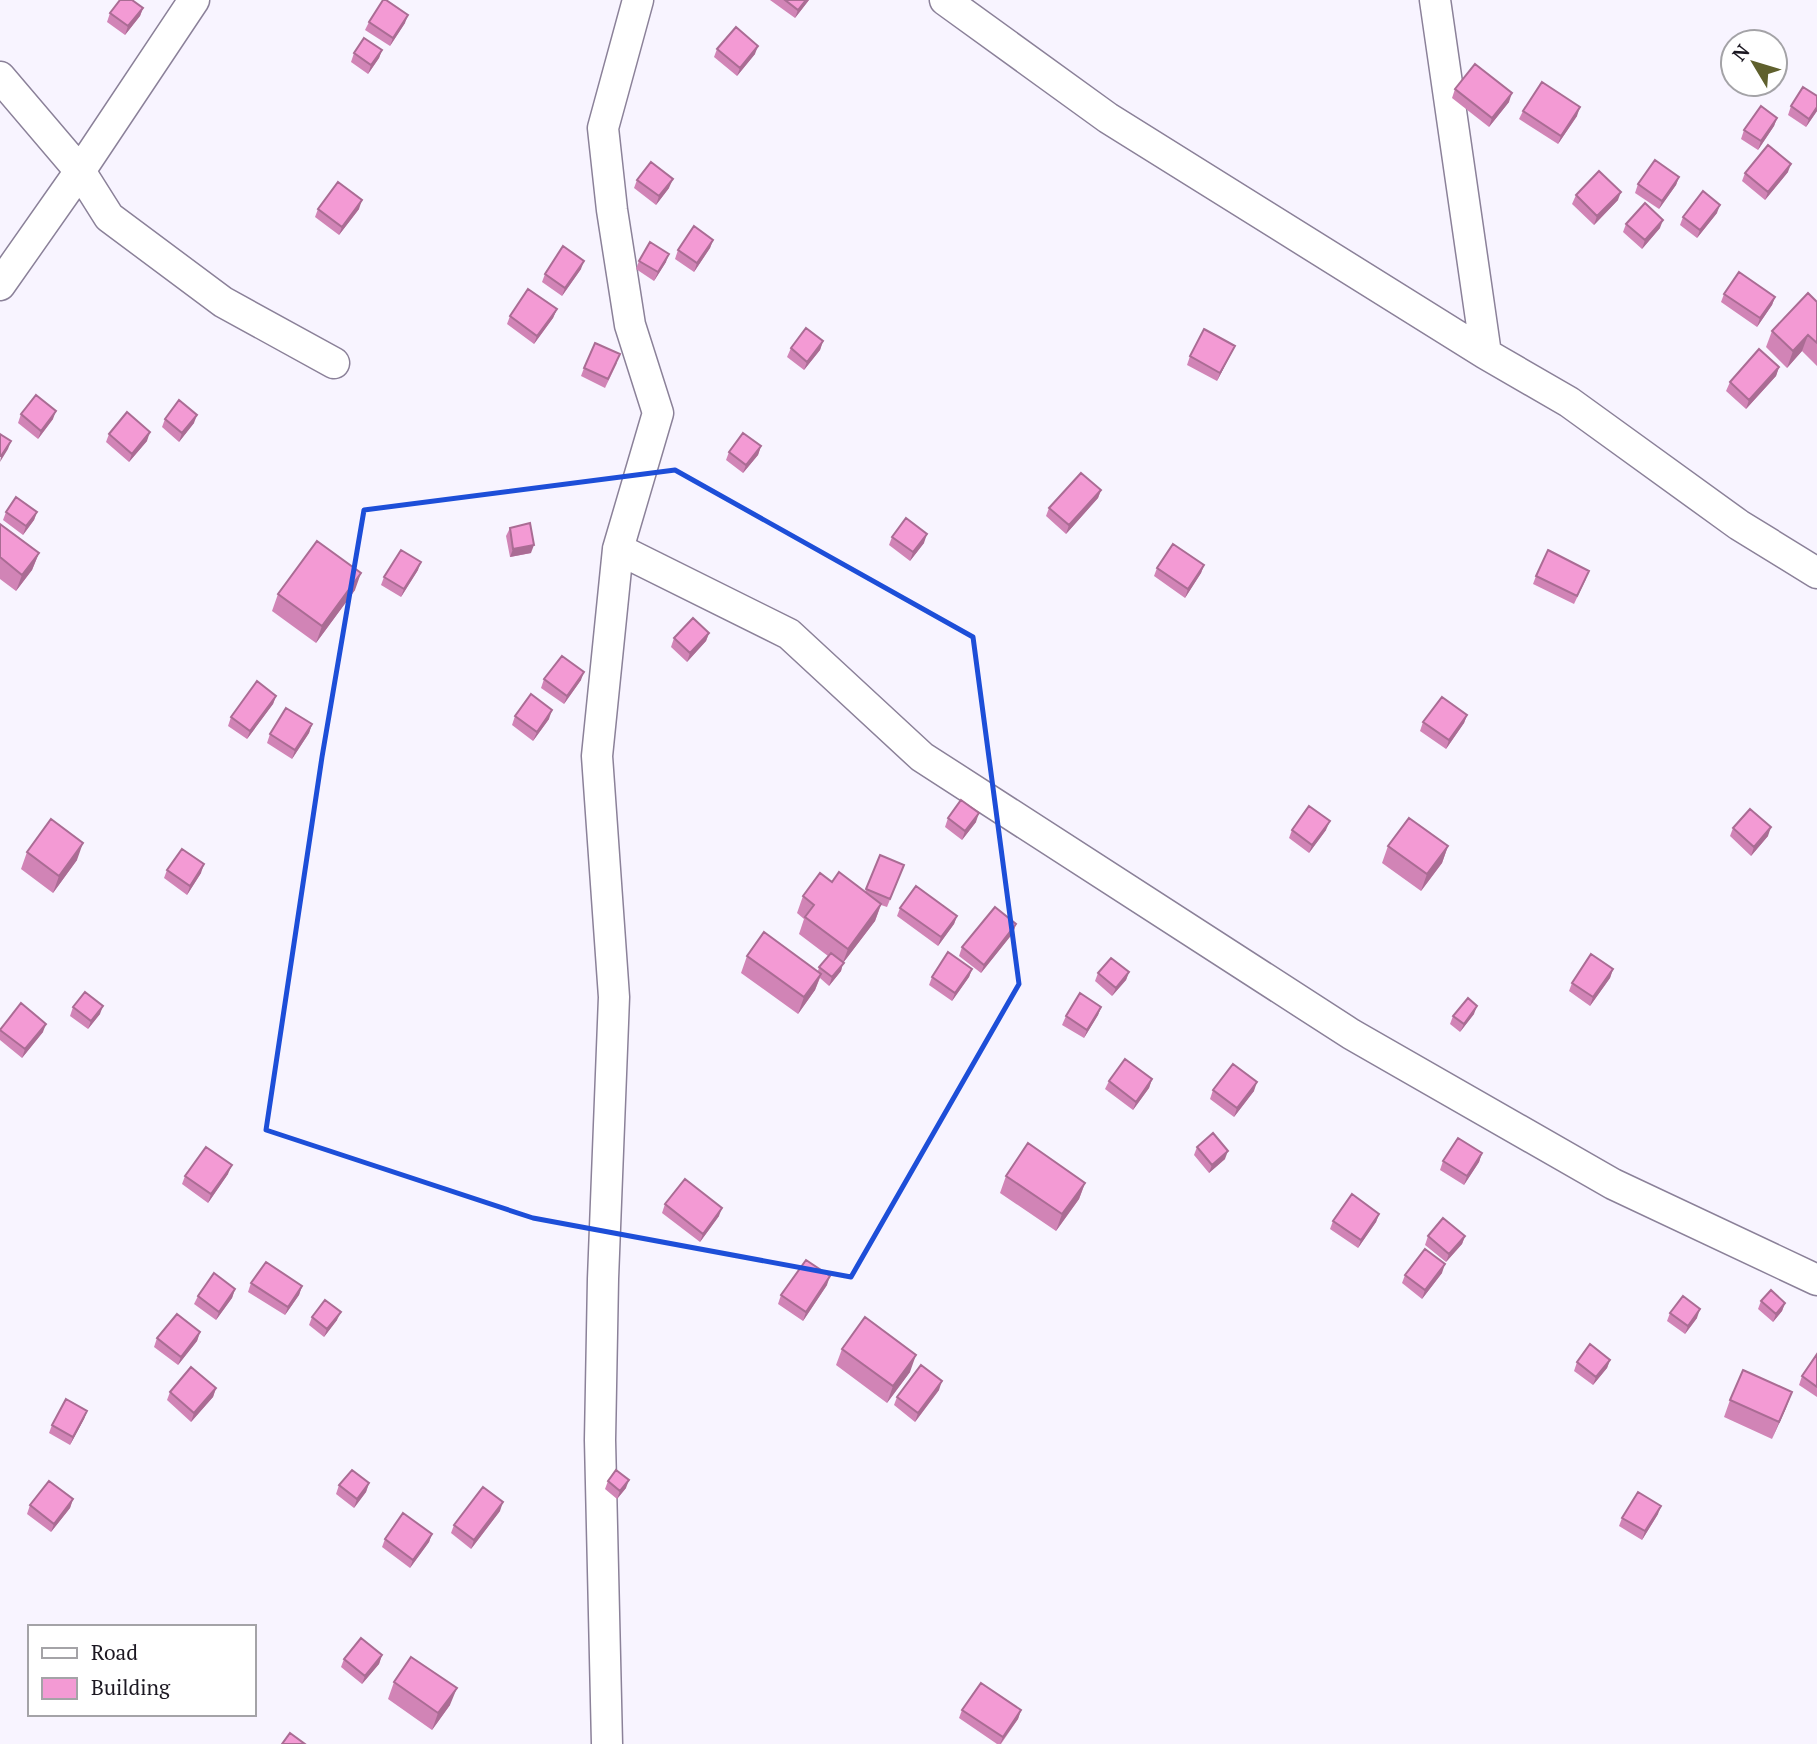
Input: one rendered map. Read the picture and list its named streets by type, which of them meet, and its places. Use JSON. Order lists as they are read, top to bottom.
{
  "legend": ["Road", "Building"],
  "north": "top left"
}
